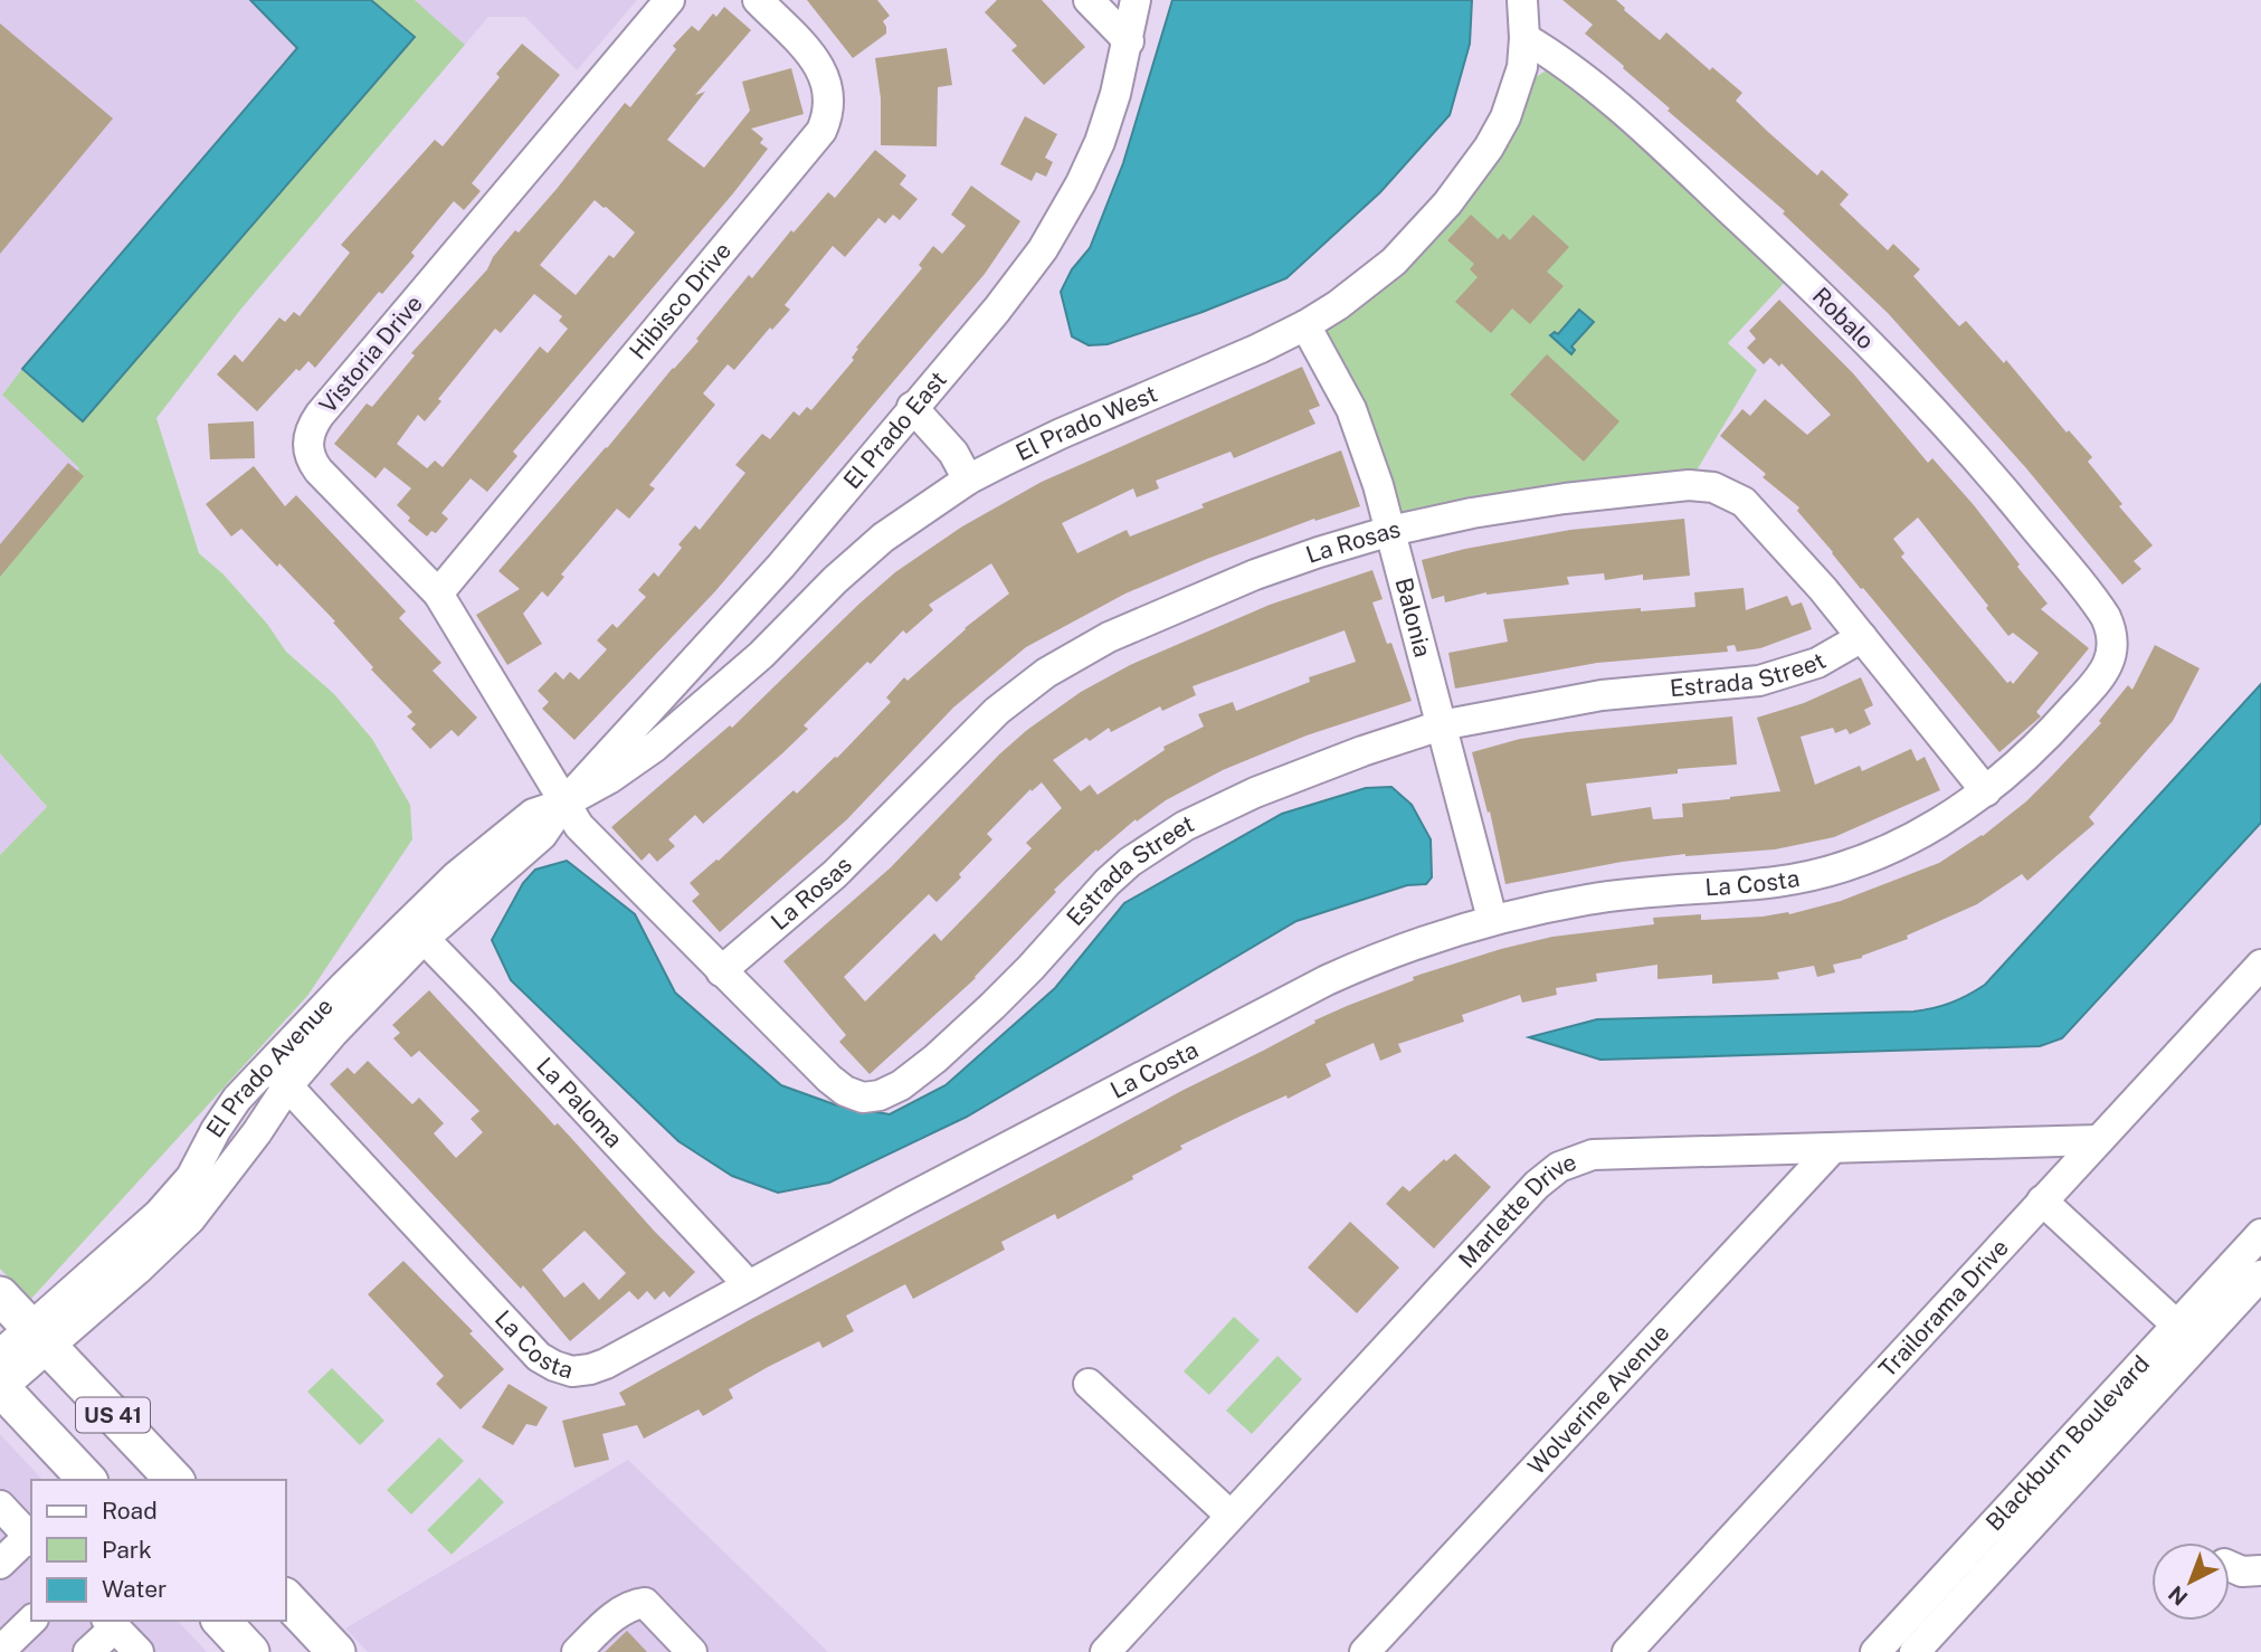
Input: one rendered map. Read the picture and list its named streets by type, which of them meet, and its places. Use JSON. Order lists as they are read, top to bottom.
{
  "streets": {
    "main road": ["US 41"],
    "street": [
      "Hibisco Drive",
      "Robalo",
      "Vistoria Drive",
      "El Prado West",
      "El Prado East",
      "La Rosas",
      "Balonia",
      "Estrada Street",
      "La Costa",
      "El Prado Avenue",
      "La Paloma",
      "Marlette Drive",
      "Trailorama Drive",
      "Wolverine Avenue",
      "Blackburn Boulevard"
    ]
  },
  "crossings": [
    ["Hibisco Drive", "Vistoria Drive"],
    ["Robalo", "El Prado West"],
    ["Robalo", "La Costa"],
    ["Vistoria Drive", "El Prado West"],
    ["Vistoria Drive", "El Prado East"],
    ["Vistoria Drive", "Estrada Street"],
    ["Vistoria Drive", "El Prado Avenue"],
    ["El Prado West", "El Prado East"],
    ["El Prado West", "Balonia"],
    ["El Prado West", "Estrada Street"],
    ["El Prado West", "El Prado Avenue"],
    ["El Prado East", "Estrada Street"],
    ["El Prado East", "El Prado Avenue"],
    ["La Rosas", "Balonia"],
    ["La Rosas", "Estrada Street"],
    ["La Rosas", "La Costa"],
    ["Balonia", "Estrada Street"],
    ["Balonia", "La Costa"],
    ["Estrada Street", "El Prado Avenue"],
    ["La Costa", "El Prado Avenue"],
    ["La Costa", "La Paloma"],
    ["El Prado Avenue", "La Paloma"],
    ["El Prado Avenue", "US 41"],
    ["Marlette Drive", "Trailorama Drive"],
    ["Marlette Drive", "Wolverine Avenue"]
  ],
  "legend": ["Road", "Park", "Water"],
  "north": "bottom left"
}
